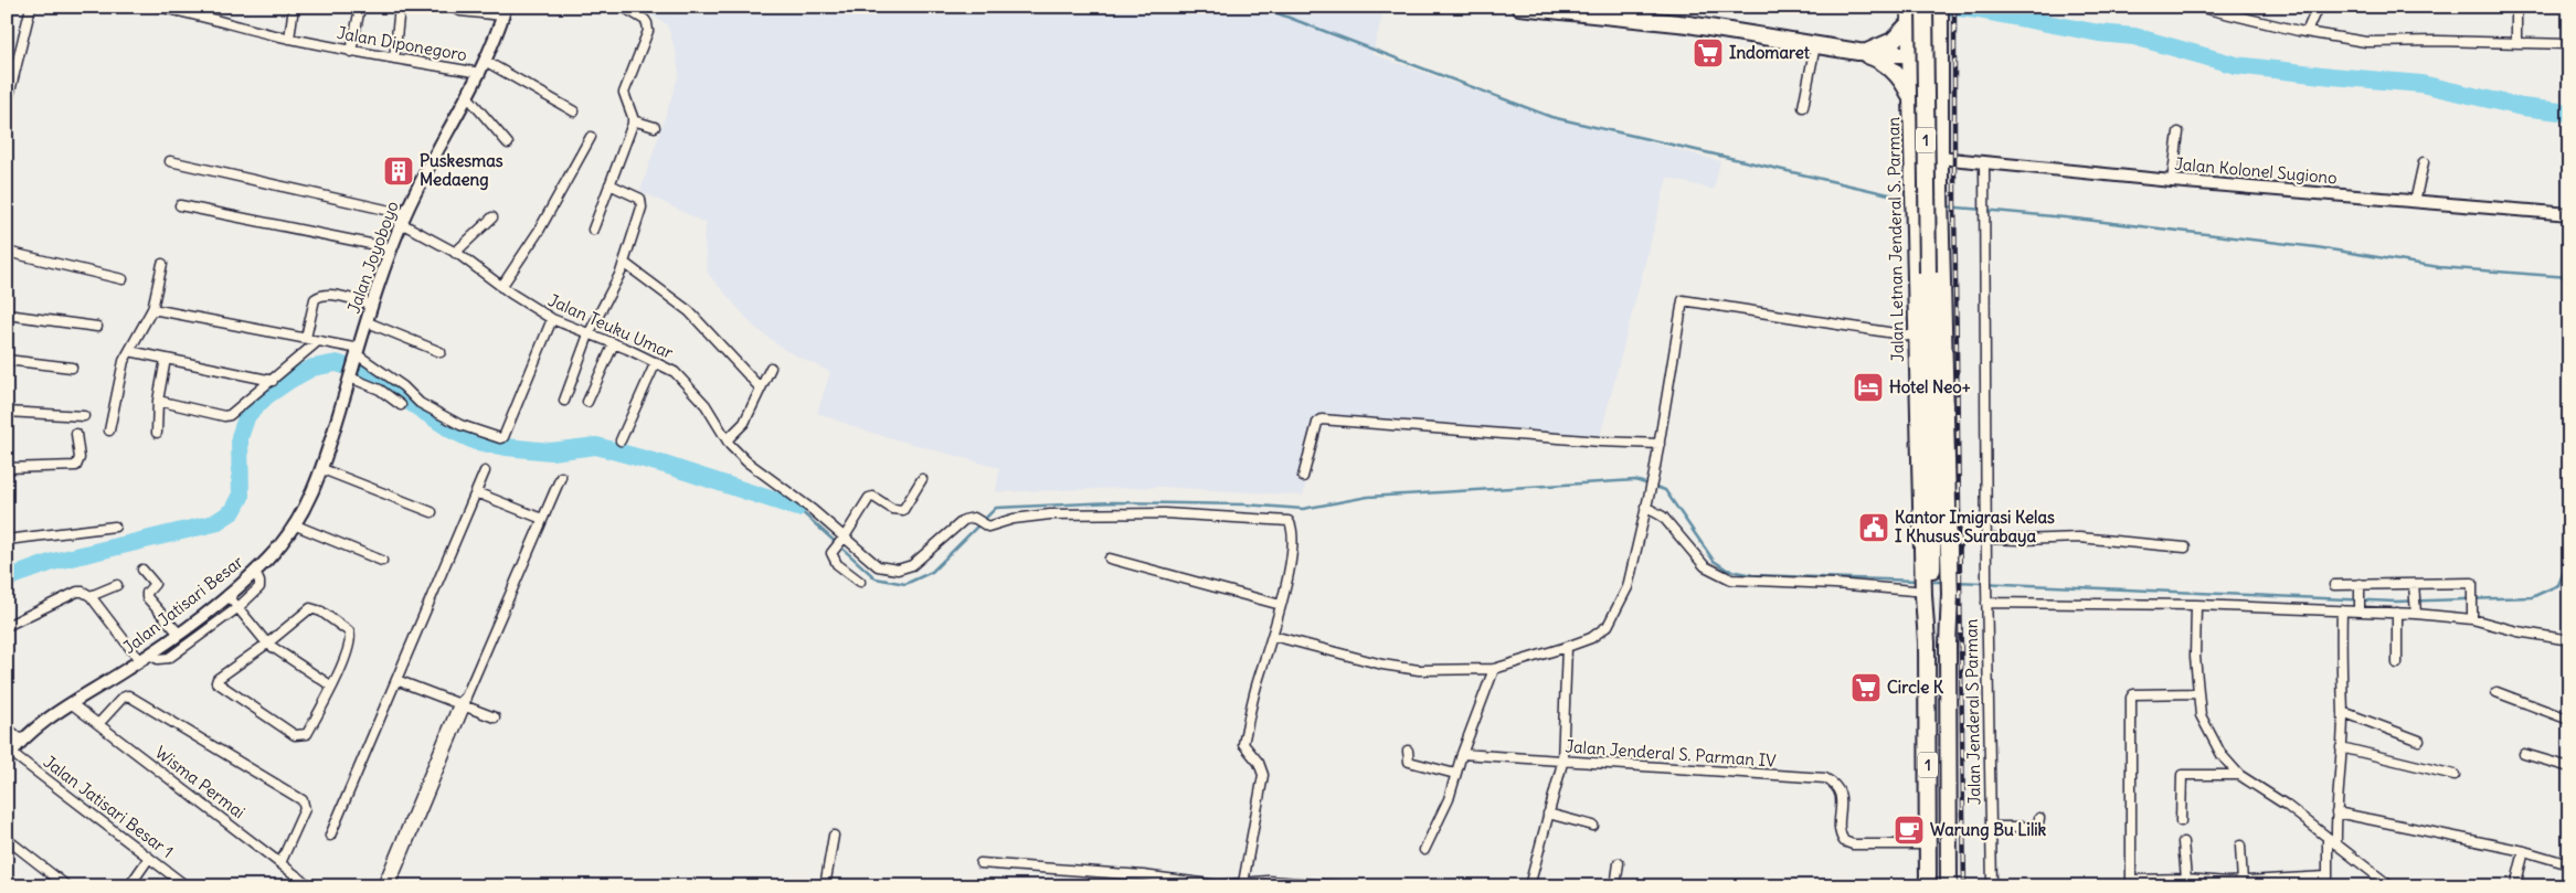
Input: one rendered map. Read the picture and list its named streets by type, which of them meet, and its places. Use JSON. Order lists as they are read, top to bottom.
{
  "streets": {
    "highway": ["1", "Jalan Letnan Jenderal S. Parman"],
    "street": [
      "Jalan Diponegoro",
      "Jalan Kolonel Sugiono",
      "Jalan Joyoboyo",
      "Jalan Teuku Umar",
      "Jalan Jatisari Besar",
      "Jalan Jenderal S Parman",
      "Jalan Jenderal S. Parman IV",
      "Wisma Permai",
      "Jalan Jatisari Besar 1"
    ]
  },
  "crossings": [
    ["Jalan Diponegoro", "Jalan Joyoboyo"],
    ["1", "Jalan Letnan Jenderal S. Parman"],
    ["1", "Jalan Jenderal S. Parman IV"],
    ["Jalan Kolonel Sugiono", "Jalan Jenderal S Parman"],
    ["Jalan Joyoboyo", "Jalan Teuku Umar"],
    ["Jalan Joyoboyo", "Jalan Jatisari Besar"],
    ["Jalan Jatisari Besar", "Wisma Permai"],
    ["Jalan Jatisari Besar", "Jalan Jatisari Besar 1"]
  ],
  "places": {
    "supermarket": ["Indomaret", "Circle K"],
    "building": ["Puskesmas Medaeng"],
    "hotel": ["Hotel Neo+"],
    "public building": ["Kantor Imigrasi Kelas I Khusus Surabaya"],
    "cafe": ["Warung Bu Lilik"]
  }
}
